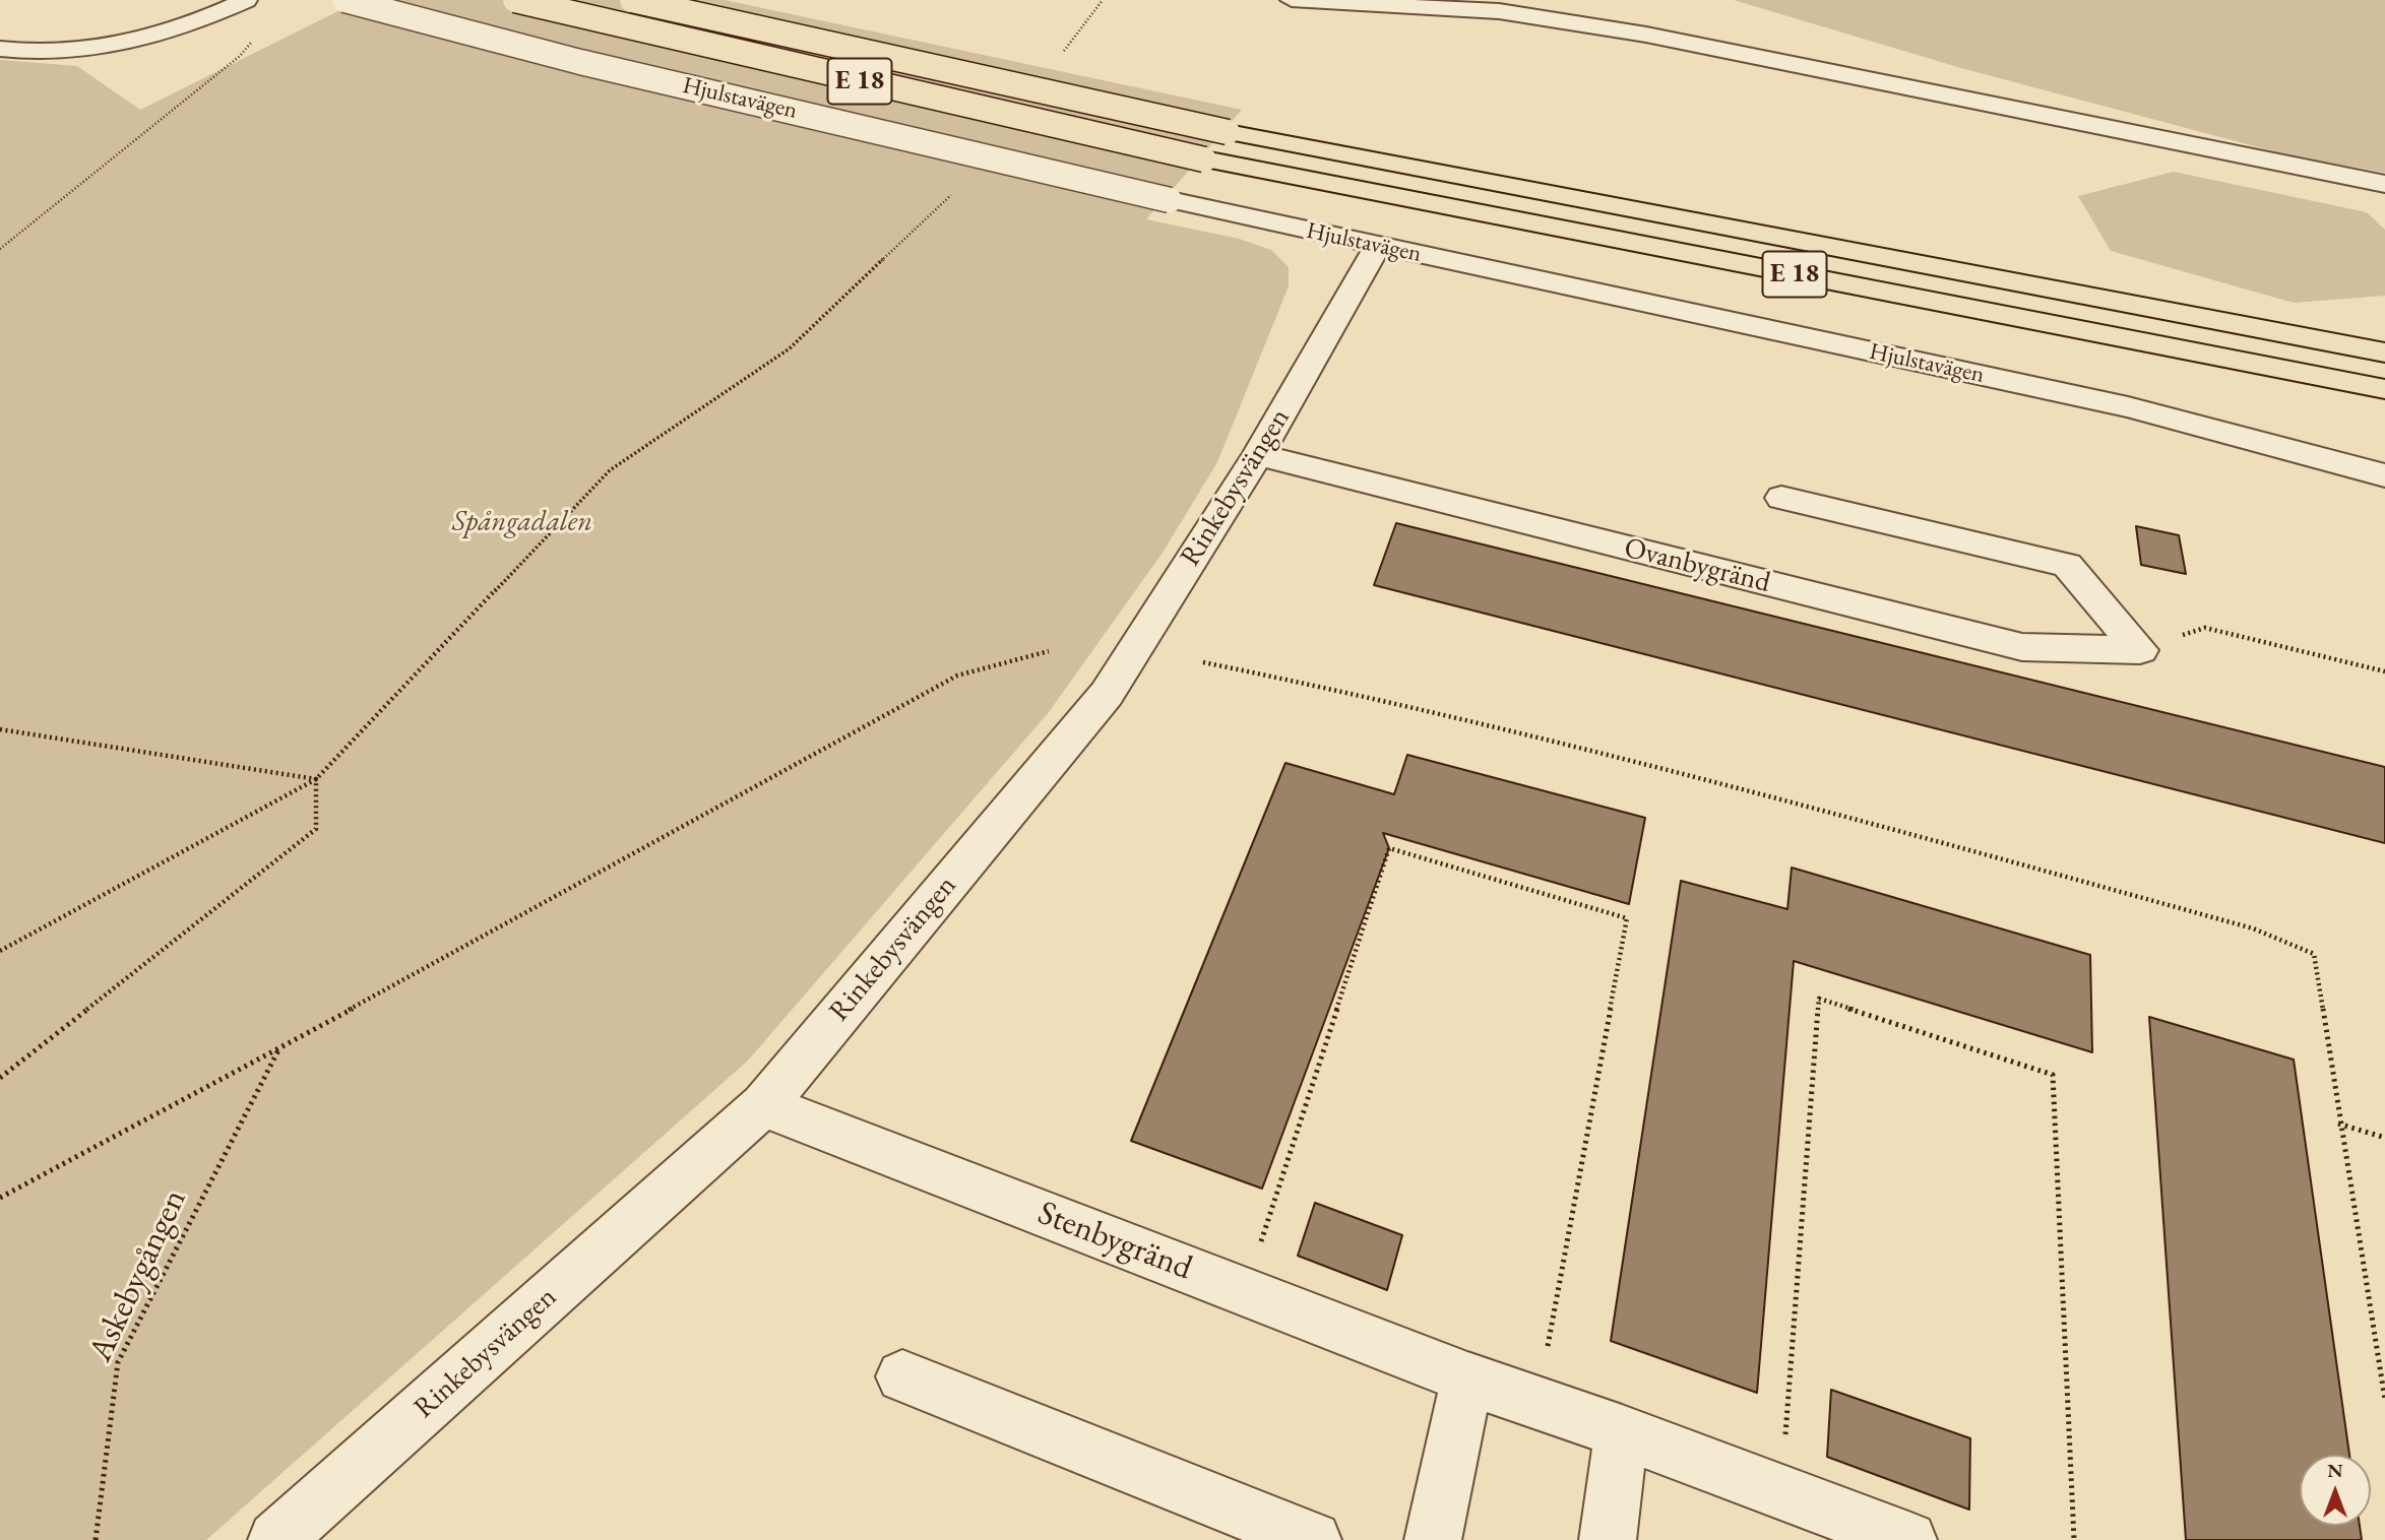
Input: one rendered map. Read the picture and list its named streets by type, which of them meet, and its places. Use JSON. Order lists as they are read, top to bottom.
{
  "streets": {
    "highway": ["E 18"],
    "street": [
      "Hjulstavägen",
      "Rinkebysvängen",
      "Ovanbygränd",
      "Stenbygränd"
    ],
    "path": ["Askebygången"]
  },
  "crossings": [
    ["Hjulstavägen", "Rinkebysvängen"],
    ["Rinkebysvängen", "Ovanbygränd"],
    ["Rinkebysvängen", "Stenbygränd"]
  ],
  "parks": ["Spångadalen"],
  "north": "top"
}
